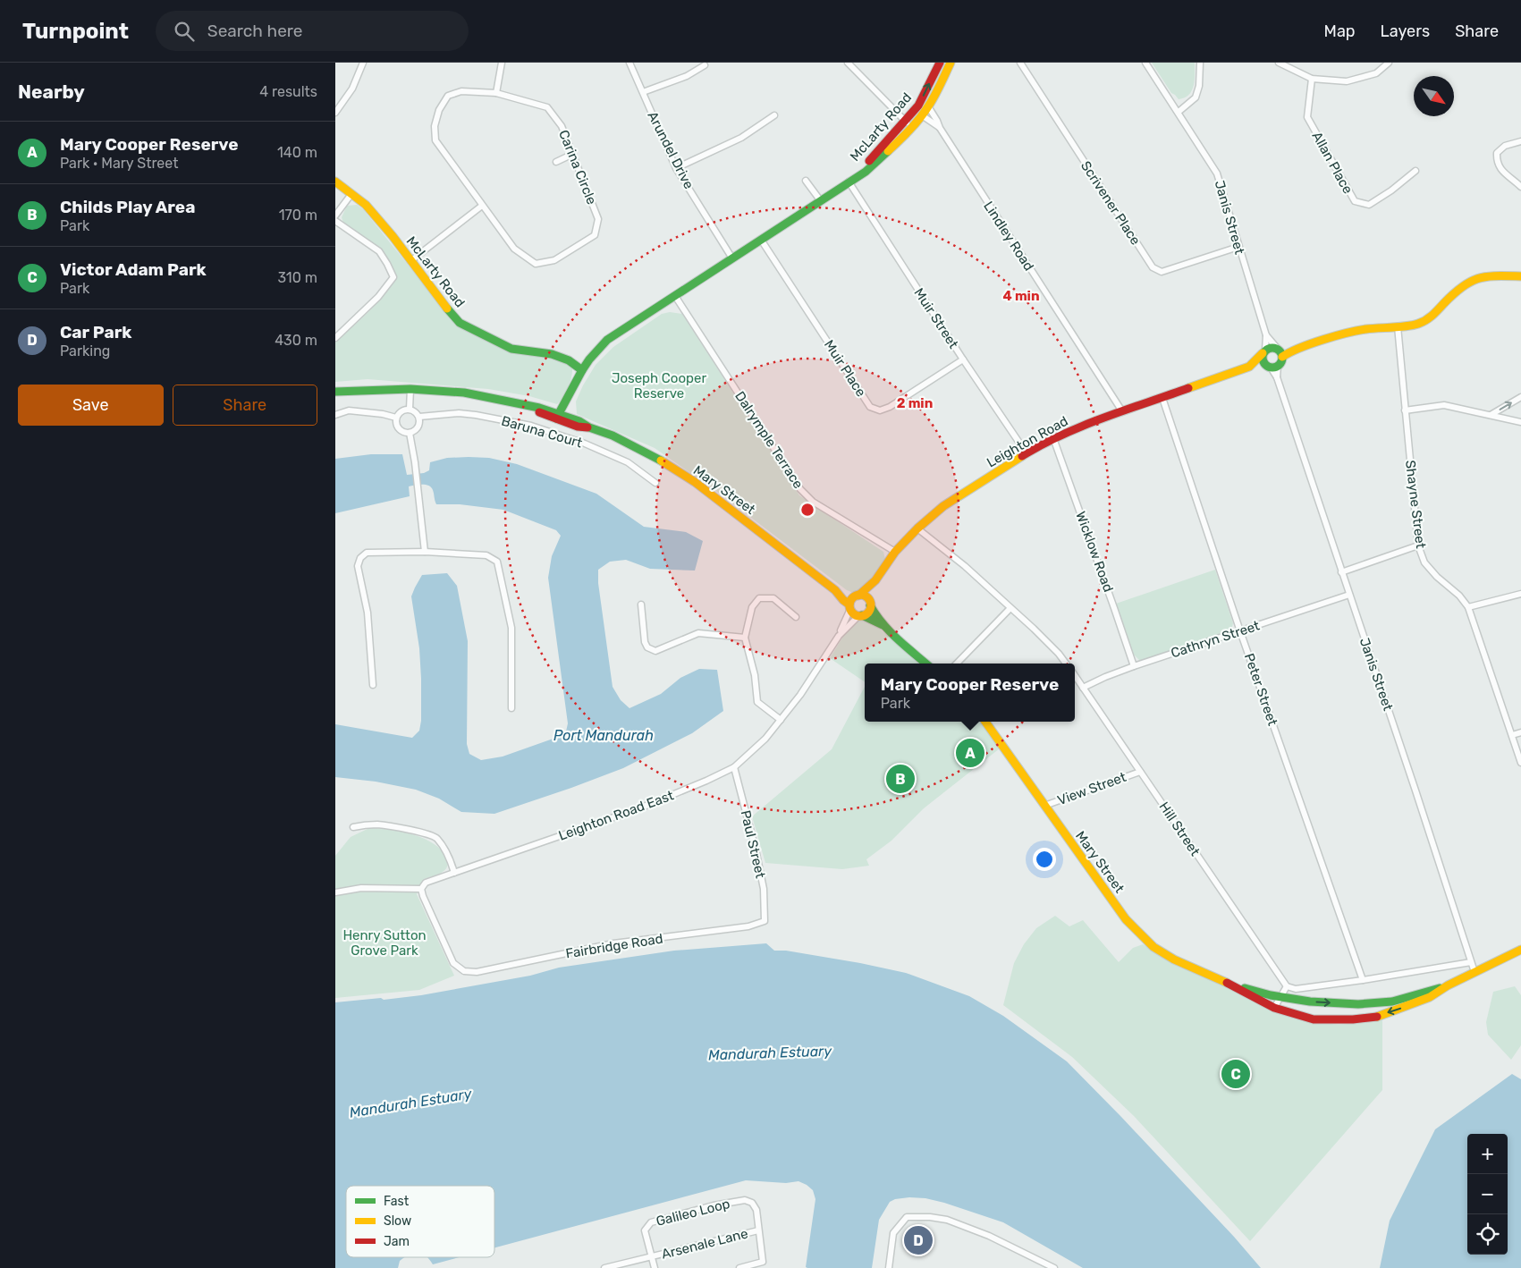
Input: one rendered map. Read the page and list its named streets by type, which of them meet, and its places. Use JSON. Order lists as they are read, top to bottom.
{
  "streets": {
    "street": [
      "McLarty Road",
      "Arundel Drive",
      "Allan Place",
      "Carina Circle",
      "Scrivener Place",
      "Janis Street",
      "Lindley Road",
      "Muir Street",
      "Muir Place",
      "Baruna Court",
      "Dalrymple Terrace",
      "Leighton Road",
      "Mary Street",
      "Shayne Street",
      "Wicklow Road",
      "Cathryn Street",
      "Peter Street",
      "View Street",
      "Leighton Road East",
      "Hill Street",
      "Paul Street",
      "Fairbridge Road",
      "Galileo Loop",
      "Arsenale Lane"
    ]
  },
  "crossings": [
    ["McLarty Road", "Arundel Drive"],
    ["McLarty Road", "Lindley Road"],
    ["McLarty Road", "Muir Street"],
    ["McLarty Road", "Muir Place"],
    ["McLarty Road", "Dalrymple Terrace"],
    ["McLarty Road", "Mary Street"],
    ["Scrivener Place", "Janis Street"],
    ["Janis Street", "Leighton Road"],
    ["Janis Street", "Cathryn Street"],
    ["Lindley Road", "Leighton Road"],
    ["Muir Street", "Muir Place"],
    ["Muir Street", "Leighton Road"],
    ["Dalrymple Terrace", "Leighton Road"],
    ["Leighton Road", "Mary Street"],
    ["Leighton Road", "Wicklow Road"],
    ["Leighton Road", "Peter Street"],
    ["Leighton Road", "Leighton Road East"],
    ["Mary Street", "View Street"],
    ["Mary Street", "Leighton Road East"],
    ["Wicklow Road", "Cathryn Street"],
    ["Cathryn Street", "Peter Street"],
    ["Cathryn Street", "Hill Street"],
    ["View Street", "Hill Street"],
    ["Leighton Road East", "Paul Street"],
    ["Leighton Road East", "Fairbridge Road"],
    ["Paul Street", "Fairbridge Road"],
    ["Galileo Loop", "Arsenale Lane"]
  ],
  "water": ["Port Mandurah", "Mandurah Estuary"],
  "parks": ["Joseph Cooper Reserve", "Henry Sutton Grove Park"],
  "legend": ["Fast", "Slow", "Jam"],
  "north": "bottom right",
  "page": {
    "header": "Turnpoint",
    "search": "Search here",
    "nav": ["Map", "Layers", "Share"],
    "heading": ["Nearby", "4 results"],
    "list": [
      {
        "mark": "A",
        "name": "Mary Cooper Reserve",
        "note": "Park · Mary Street",
        "value": "140 m"
      },
      {
        "mark": "B",
        "name": "Childs Play Area",
        "note": "Park",
        "value": "170 m"
      },
      {
        "mark": "C",
        "name": "Victor Adam Park",
        "note": "Park",
        "value": "310 m"
      },
      {
        "mark": "D",
        "name": "Car Park",
        "note": "Parking",
        "value": "430 m"
      }
    ],
    "buttons": ["Save", "Share"],
    "popup": ["Mary Cooper Reserve", "Park"],
    "pins": [
      "A",
      "B",
      "C",
      "D"
    ],
    "map_buttons": ["+", "−"]
  },
  "rings": ["4 min", "2 min"]
}
